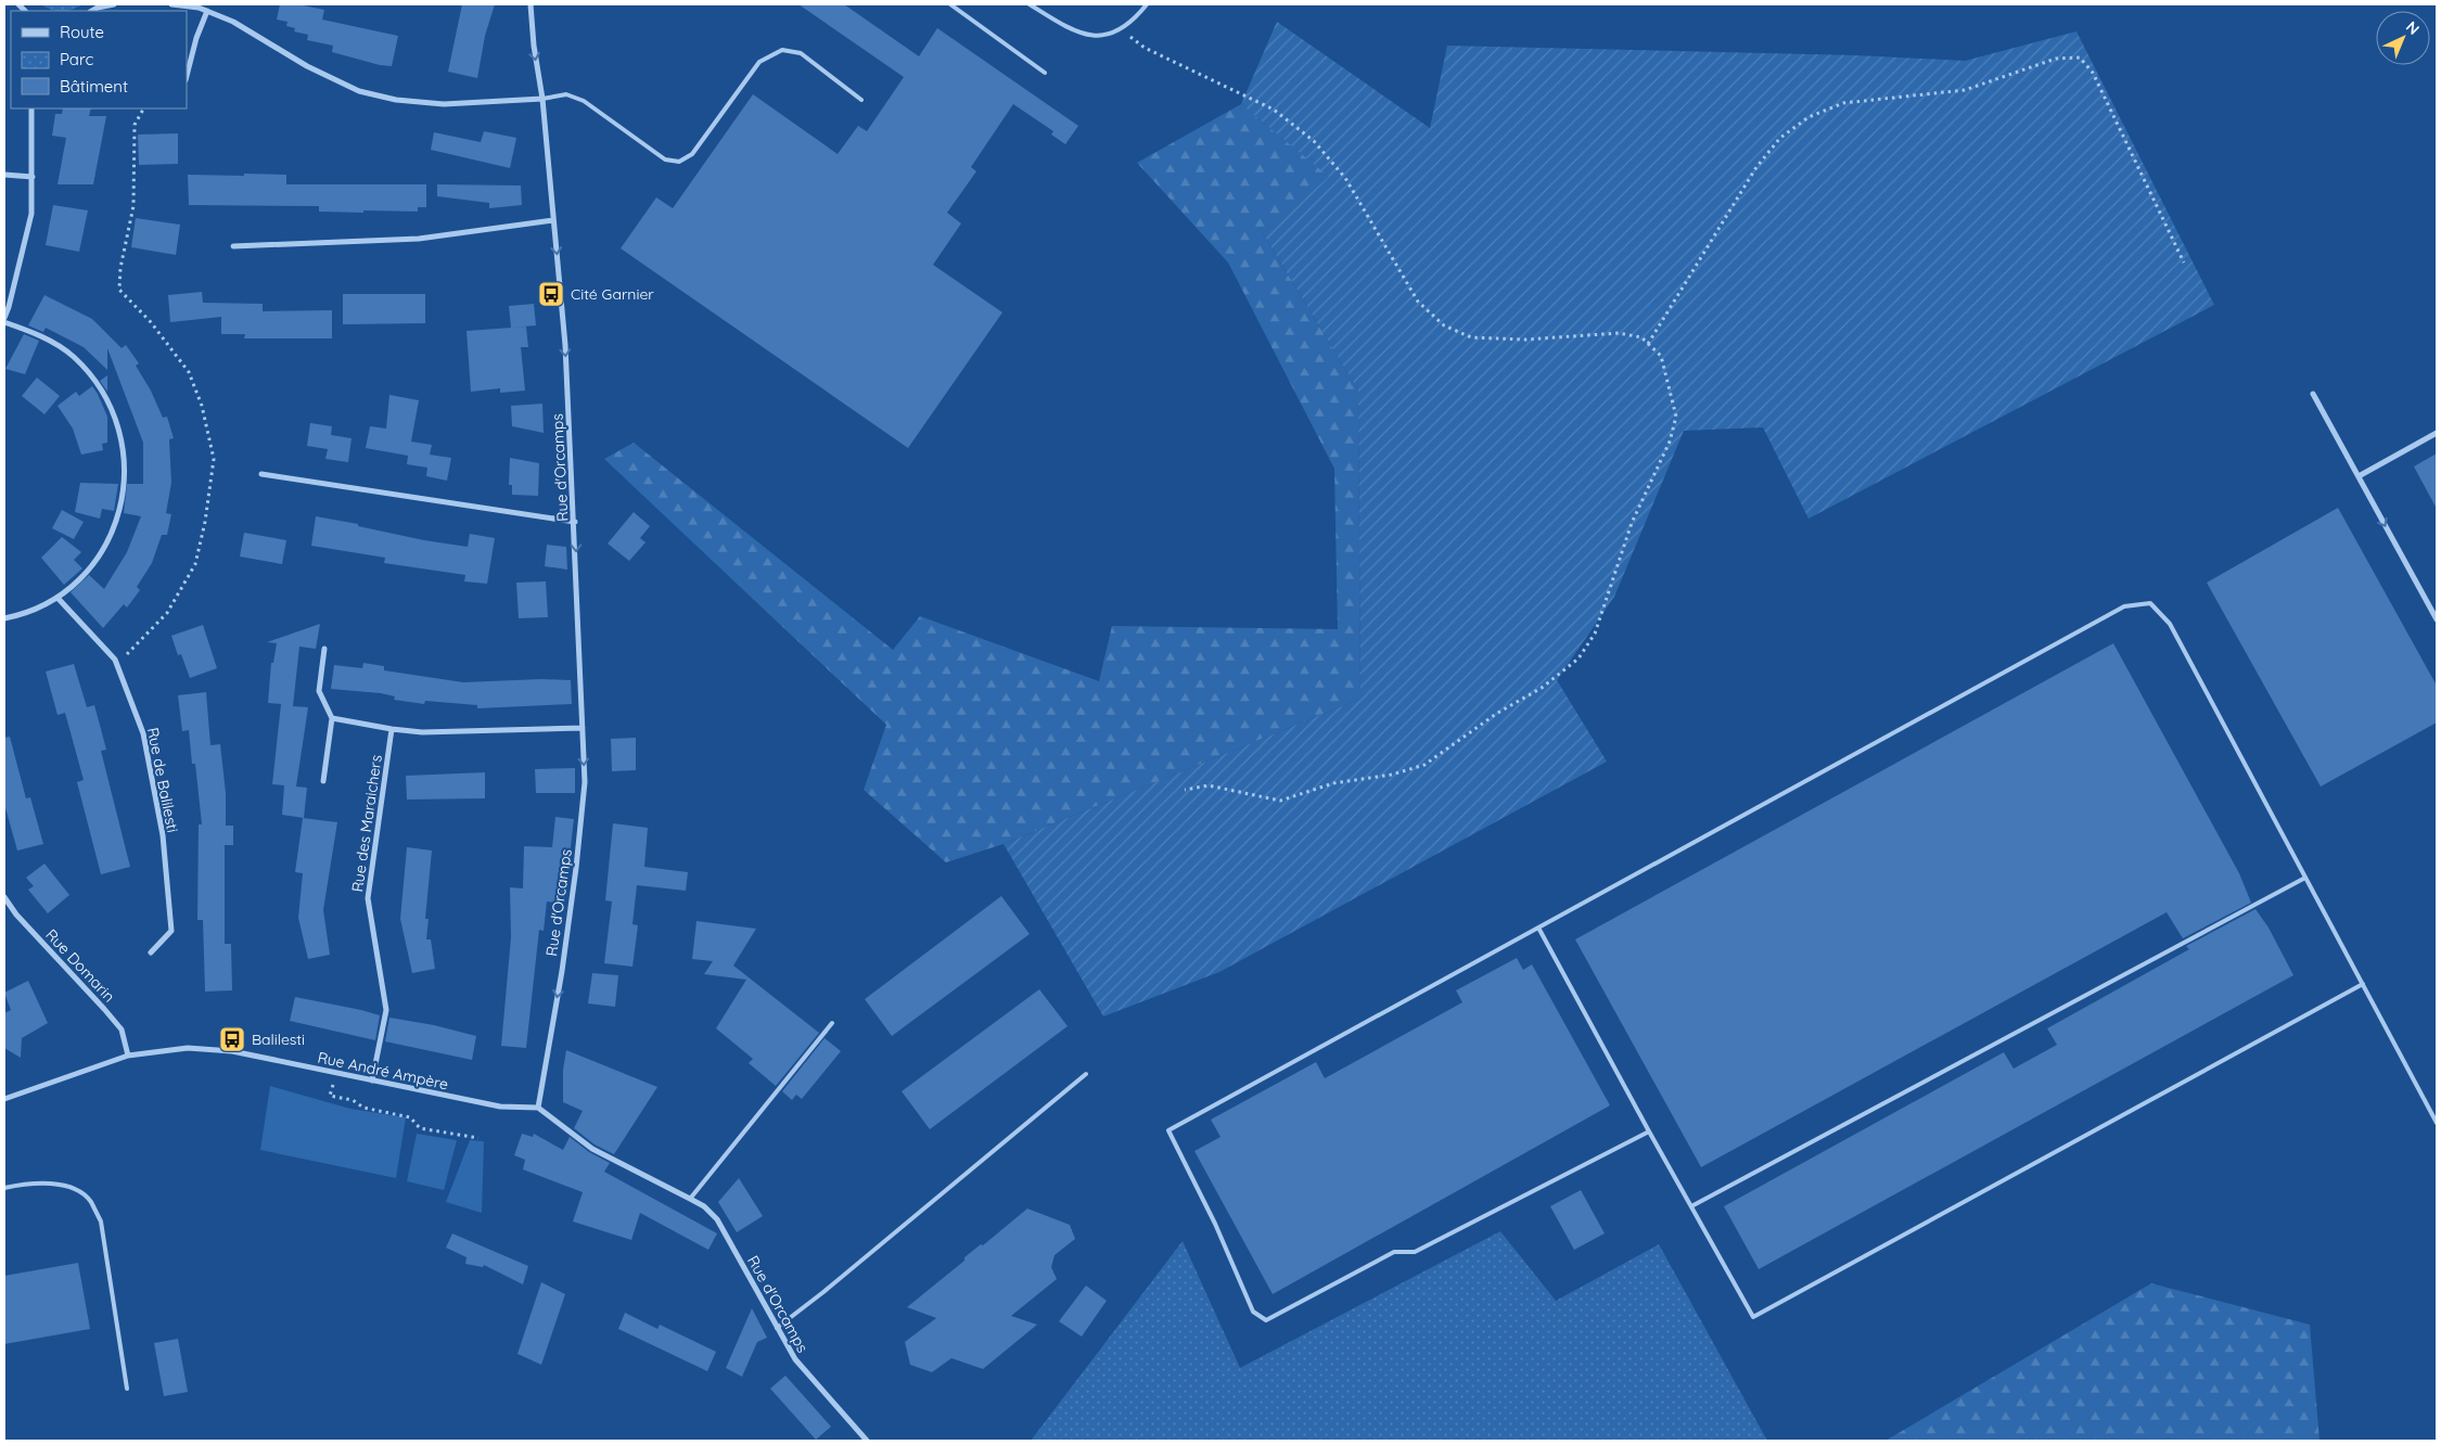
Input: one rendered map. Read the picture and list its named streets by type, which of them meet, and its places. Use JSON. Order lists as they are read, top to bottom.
{
  "streets": {
    "street": [
      "Rue d'Orcamps",
      "Rue de Balilesti",
      "Rue des Maraichers",
      "Rue Domarin",
      "Rue André Ampère"
    ]
  },
  "crossings": [
    ["Rue d'Orcamps", "Rue André Ampère"],
    ["Rue des Maraichers", "Rue André Ampère"],
    ["Rue Domarin", "Rue André Ampère"]
  ],
  "one_way": ["Rue d'Orcamps"],
  "places": {
    "bus stop": ["Cité Garnier", "Balilesti"]
  },
  "legend": ["Route", "Parc", "Bâtiment"],
  "north": "top right"
}
